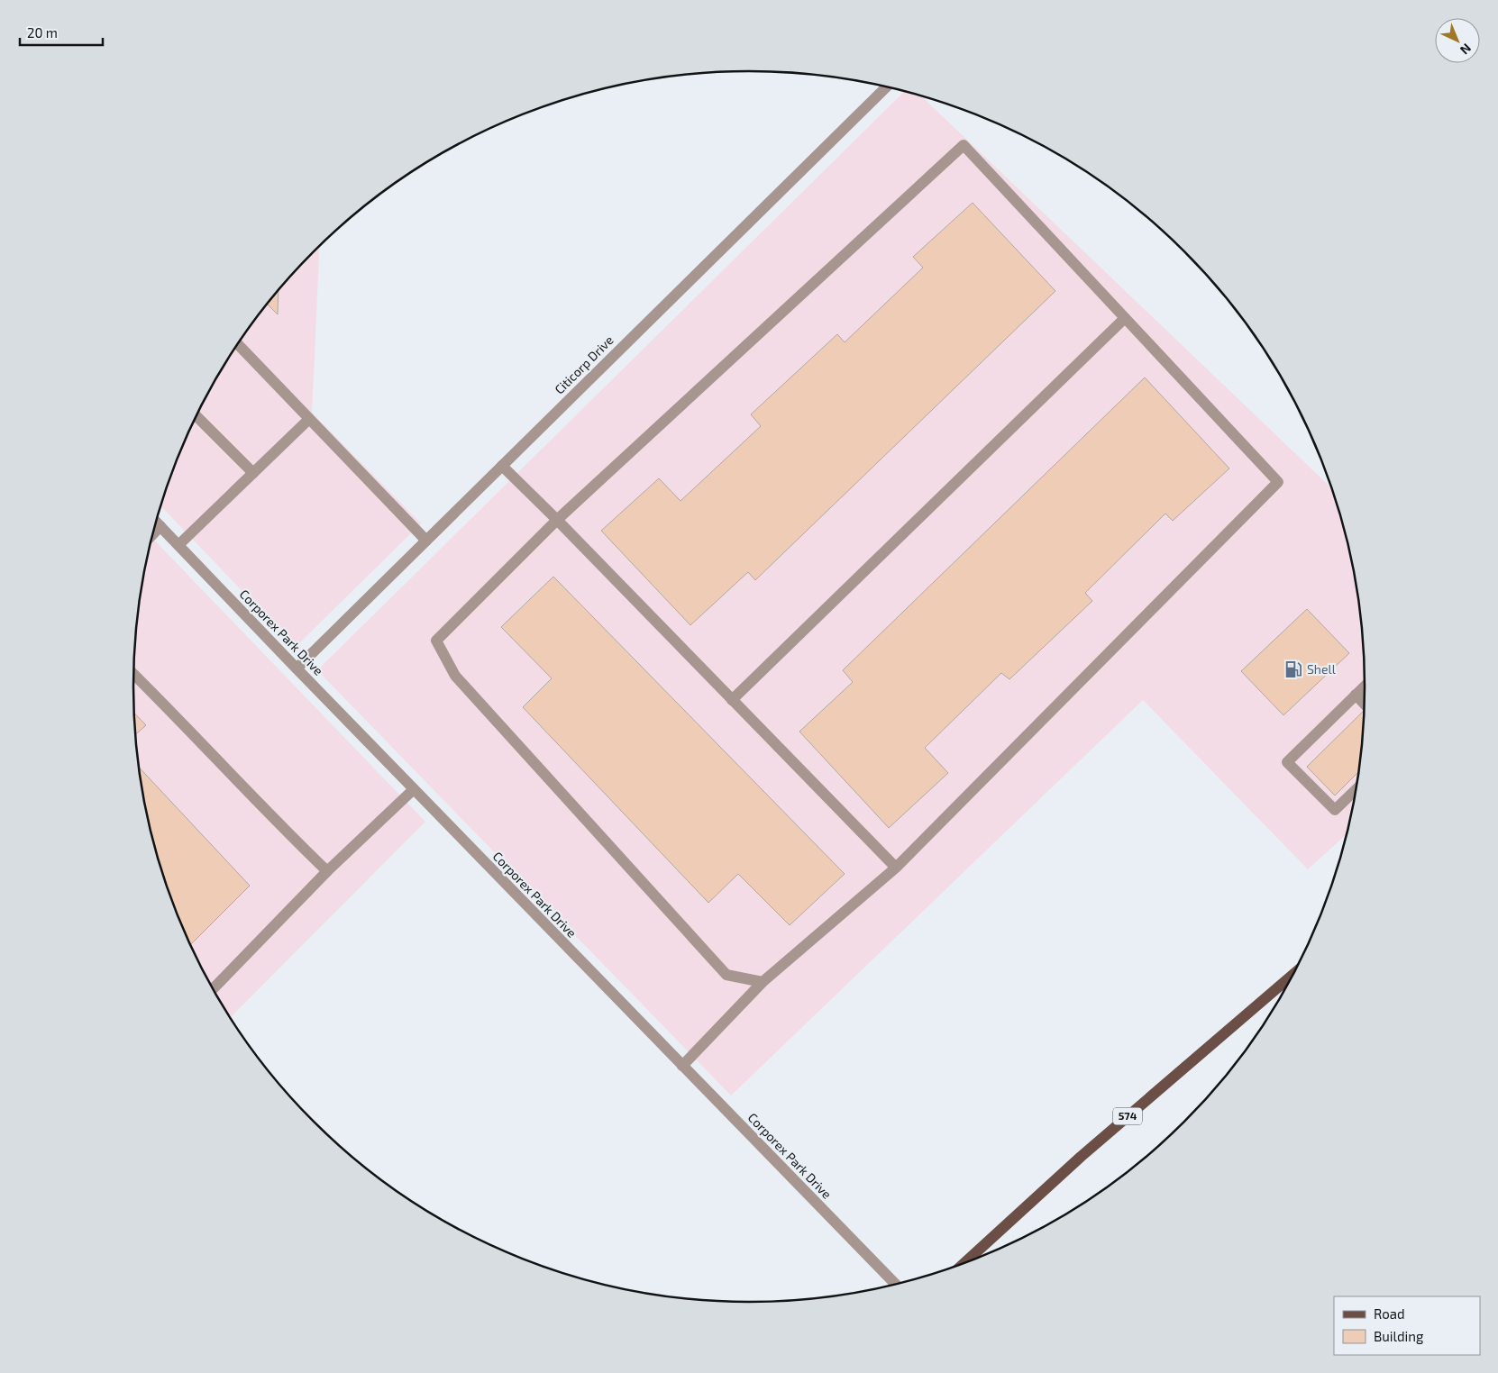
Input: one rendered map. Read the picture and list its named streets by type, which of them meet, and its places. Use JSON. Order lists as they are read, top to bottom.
{
  "streets": {
    "main road": ["574"],
    "street": ["Citicorp Drive", "Corporex Park Drive"]
  },
  "crossings": [
    ["Citicorp Drive", "Corporex Park Drive"]
  ],
  "places": {
    "fuel station": ["Shell"]
  },
  "legend": ["Road", "Building"],
  "scale_bar": "20 m",
  "north": "bottom right"
}
